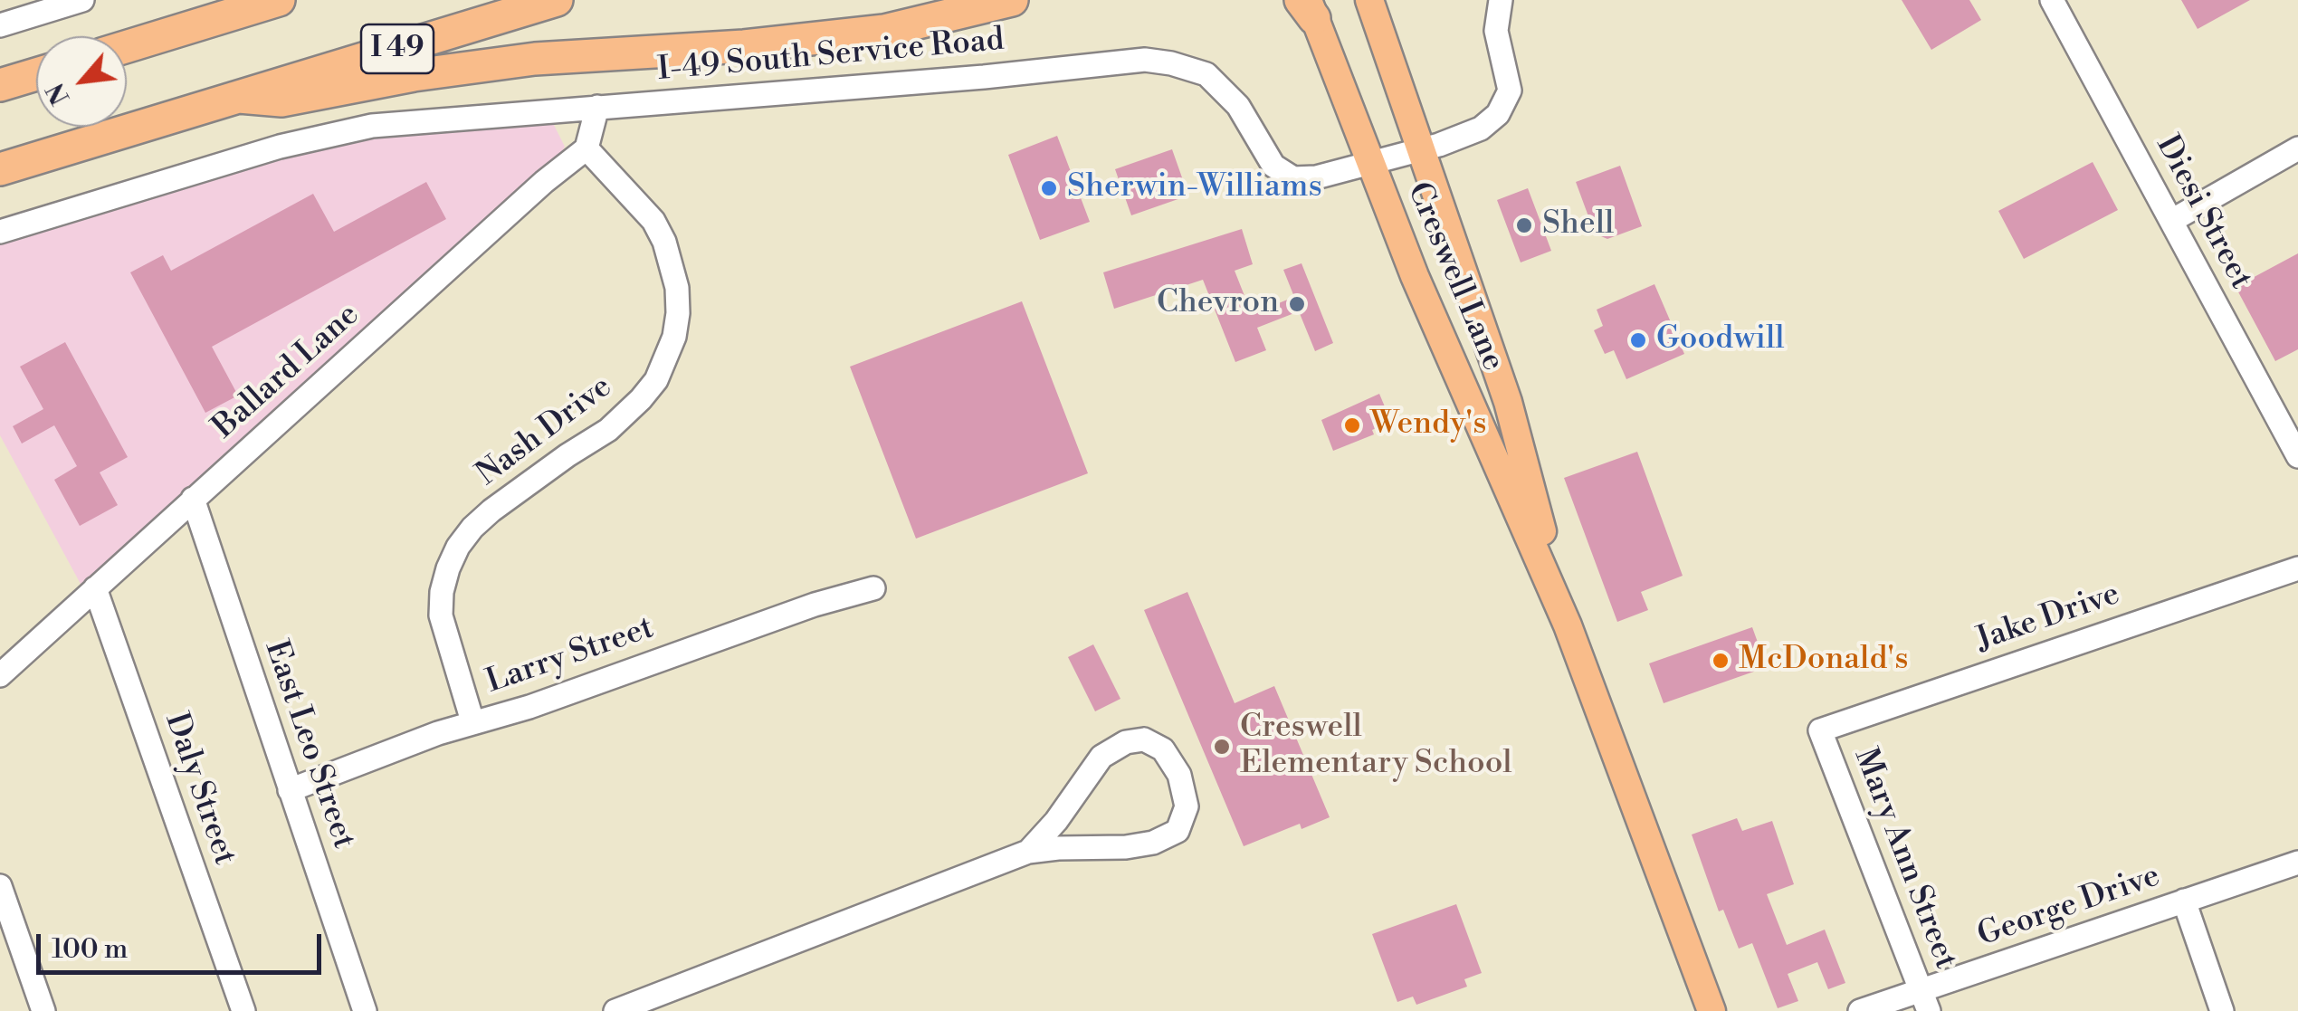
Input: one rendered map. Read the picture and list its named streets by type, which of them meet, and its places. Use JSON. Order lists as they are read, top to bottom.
{
  "streets": {
    "highway": ["I 49"],
    "main road": ["Creswell Lane"],
    "street": [
      "I-49 South Service Road",
      "Diesi Street",
      "Ballard Lane",
      "Nash Drive",
      "Jake Drive",
      "Larry Street",
      "East Leo Street",
      "Daly Street",
      "Mary Ann Street",
      "George Drive"
    ]
  },
  "crossings": [
    ["I-49 South Service Road", "Creswell Lane"],
    ["Ballard Lane", "Nash Drive"],
    ["Ballard Lane", "East Leo Street"],
    ["Ballard Lane", "Daly Street"],
    ["Nash Drive", "Larry Street"],
    ["Jake Drive", "Mary Ann Street"],
    ["Larry Street", "East Leo Street"],
    ["Mary Ann Street", "George Drive"]
  ],
  "places": [
    "Sherwin-Williams",
    "Shell",
    "Chevron",
    "Goodwill",
    "Wendy's",
    "McDonald's",
    "Creswell Elementary School"
  ],
  "scale_bar": "100 m",
  "north": "bottom left"
}
